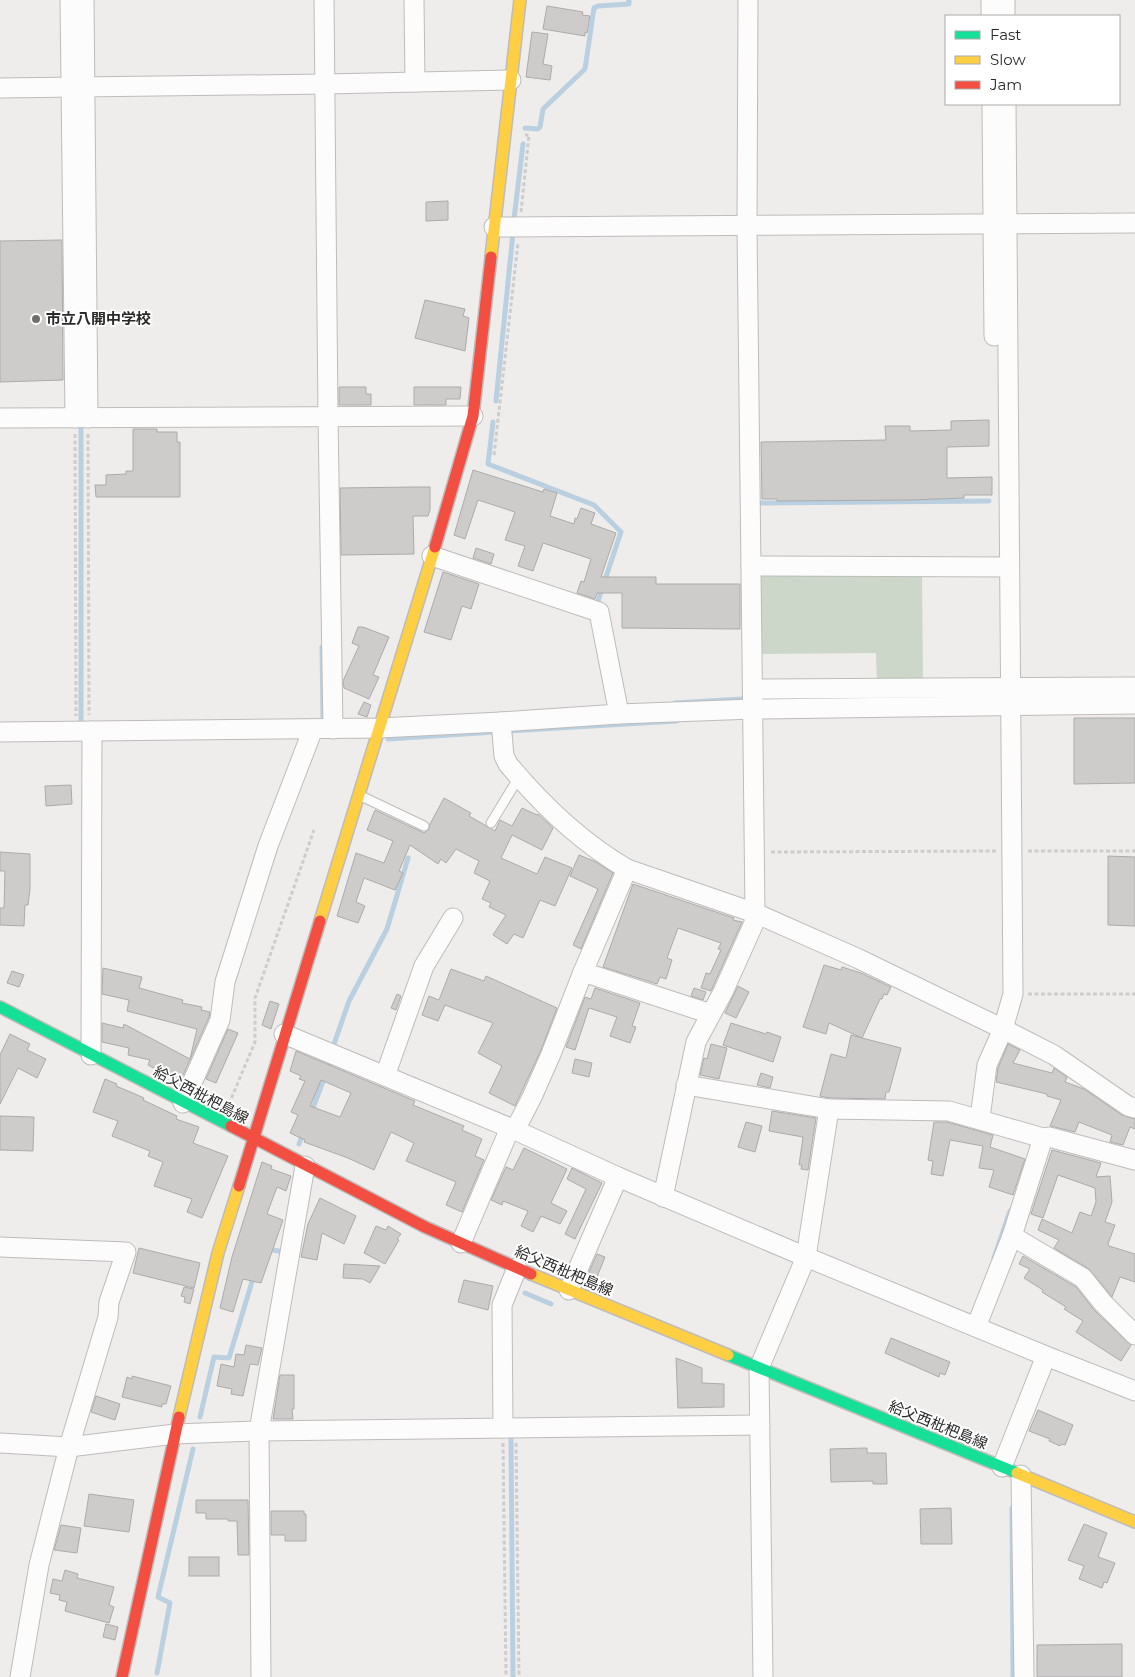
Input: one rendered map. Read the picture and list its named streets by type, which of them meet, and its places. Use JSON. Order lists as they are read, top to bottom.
{
  "streets": {
    "street": ["給父西枇杷島線"]
  },
  "places": ["市立八開中学校"],
  "legend": ["Fast", "Slow", "Jam"]
}
